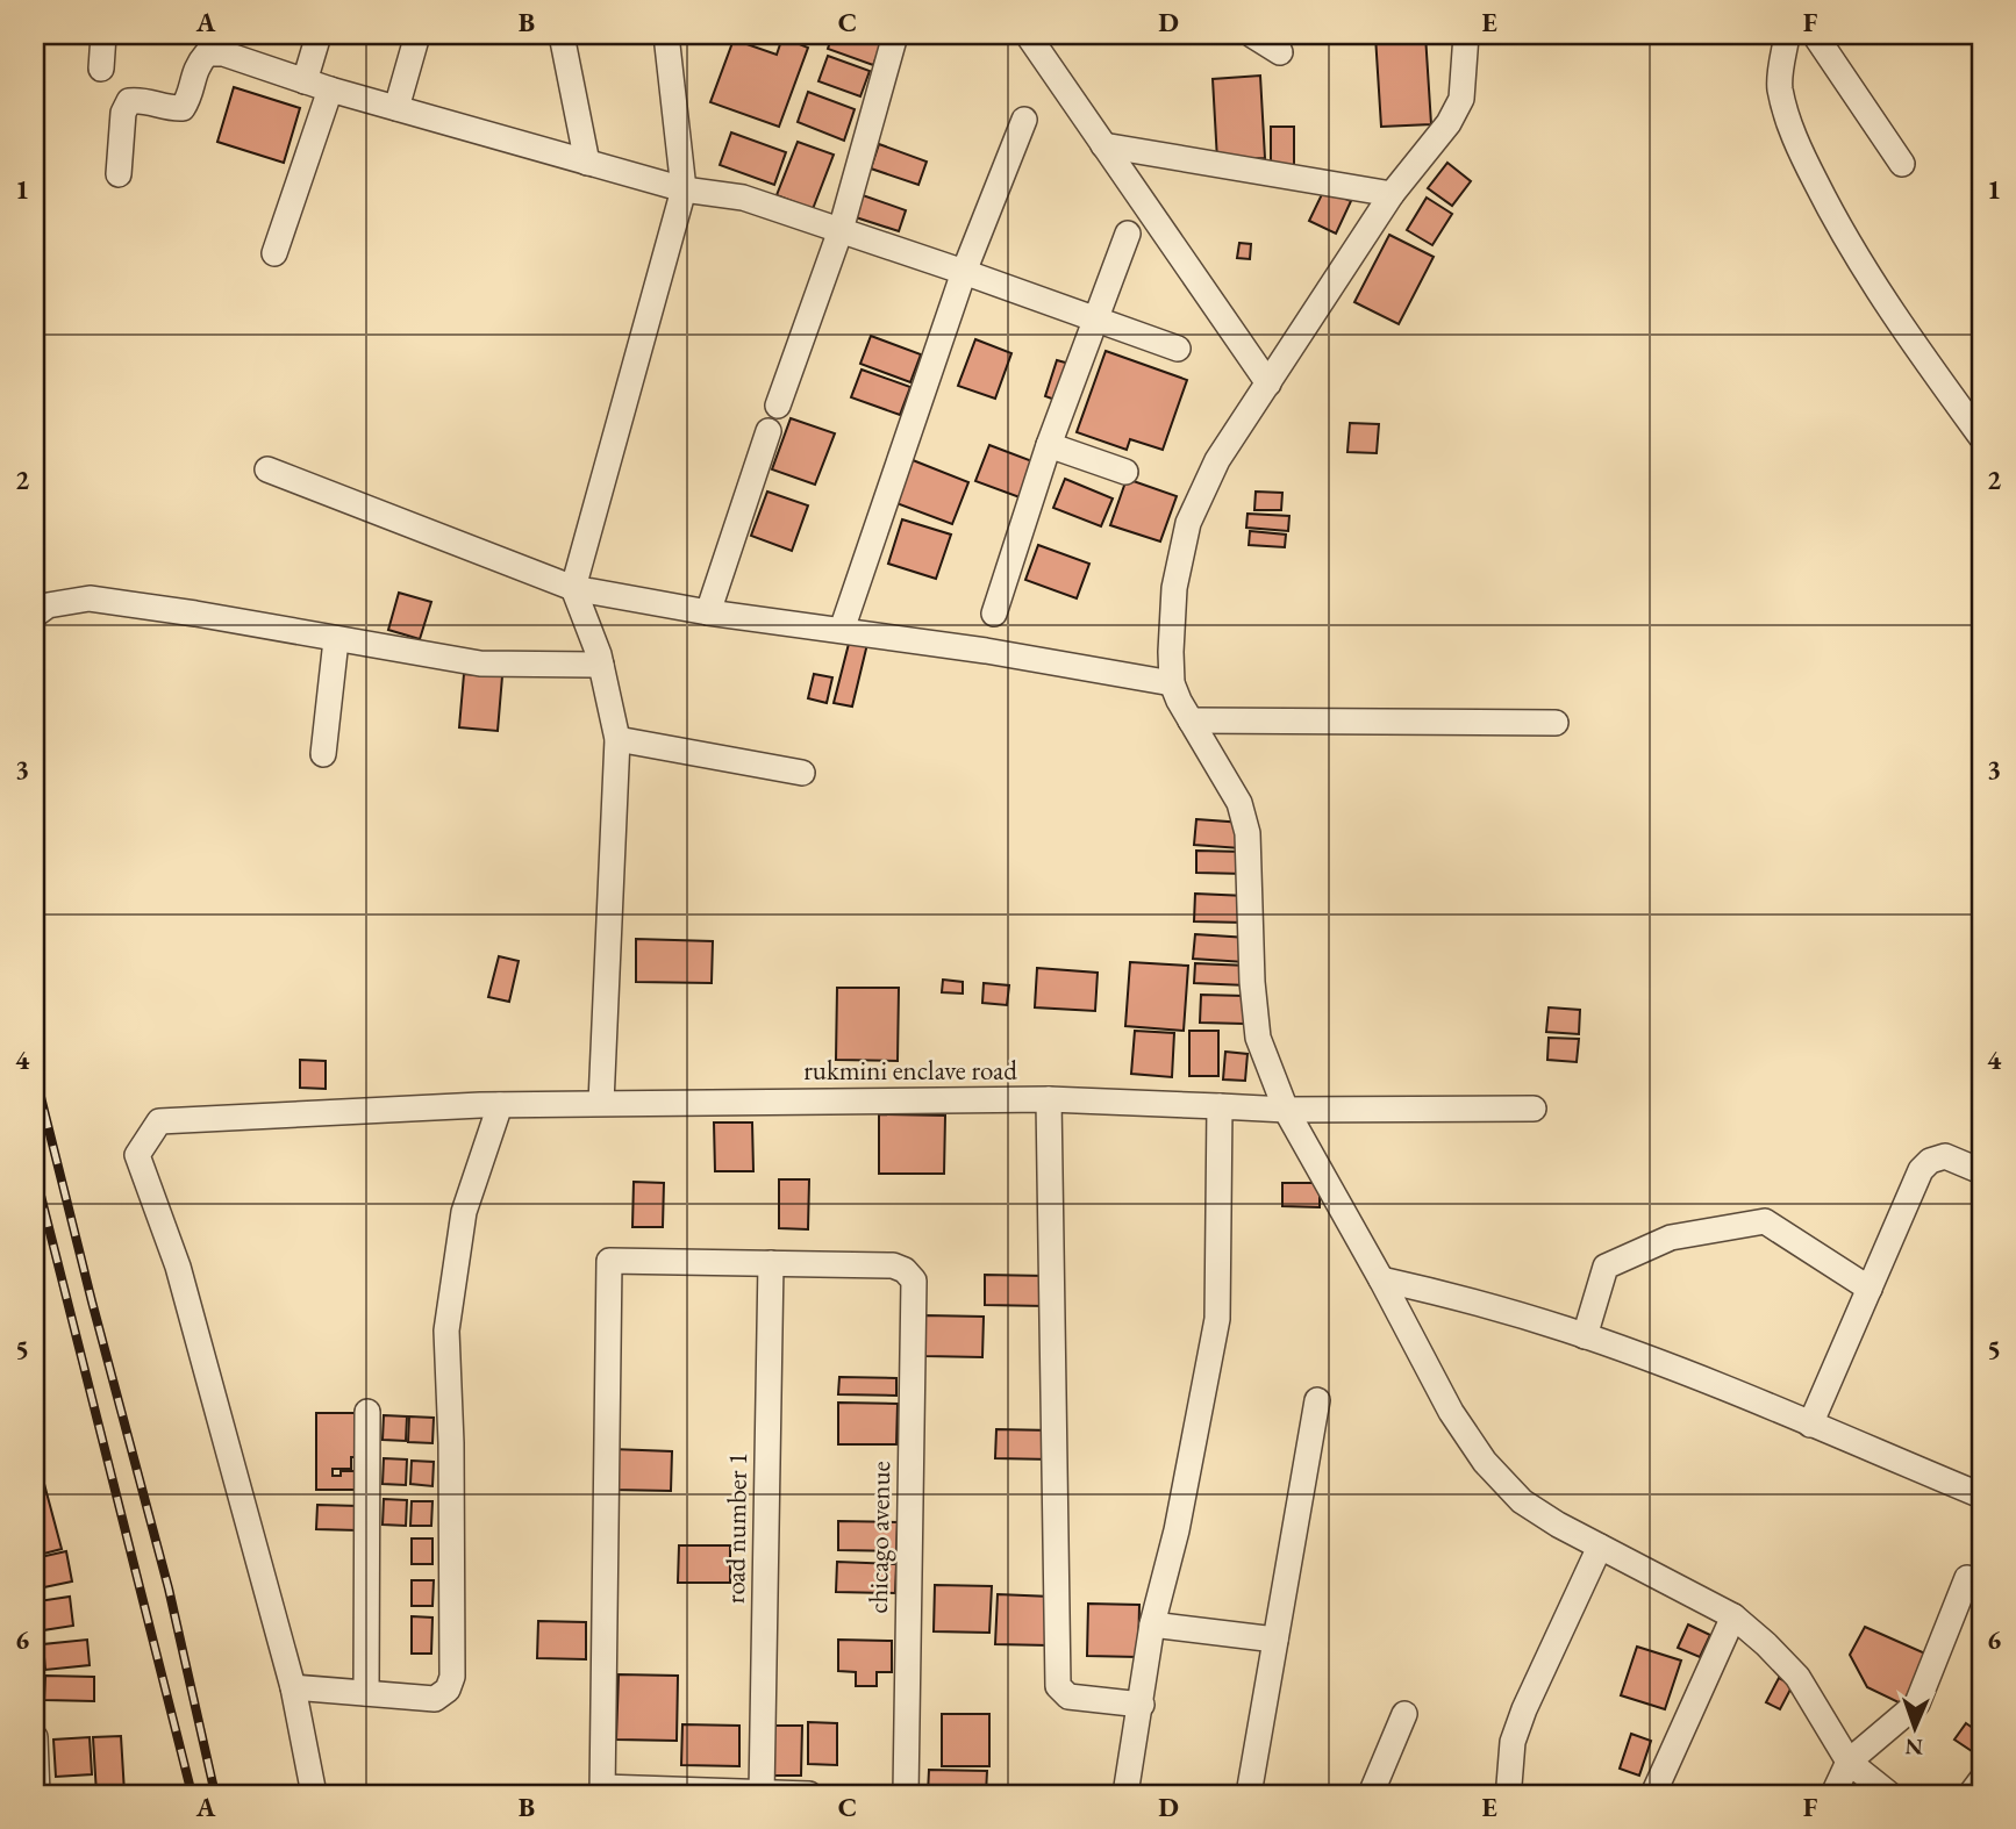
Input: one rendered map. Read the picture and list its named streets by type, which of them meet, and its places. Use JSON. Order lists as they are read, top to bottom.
{
  "streets": {
    "street": ["rukmini enclave road", "road number 1", "chicago avenue"]
  },
  "crossings": [
    ["road number 1", "chicago avenue"]
  ],
  "north": "bottom",
  "grid": {
    "columns": [
      "A",
      "B",
      "C",
      "D",
      "E",
      "F"
    ],
    "rows": [
      "1",
      "2",
      "3",
      "4",
      "5",
      "6"
    ]
  }
}
